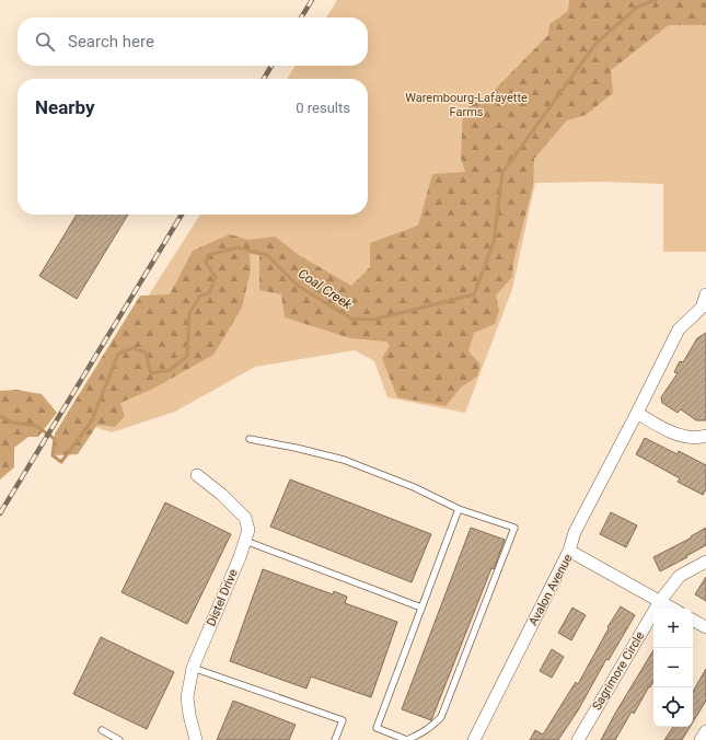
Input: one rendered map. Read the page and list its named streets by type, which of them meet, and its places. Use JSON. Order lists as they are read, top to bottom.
{
  "streets": {
    "street": ["Avalon Avenue", "Distel Drive", "Sagrimore Circle"]
  },
  "crossings": [
    ["Avalon Avenue", "Sagrimore Circle"]
  ],
  "water": ["Coal Creek"],
  "parks": ["Warembourg-Lafayette Farms"],
  "page": {
    "search": "Search here",
    "heading": ["Nearby", "0 results"],
    "map_buttons": ["+", "−"]
  }
}
